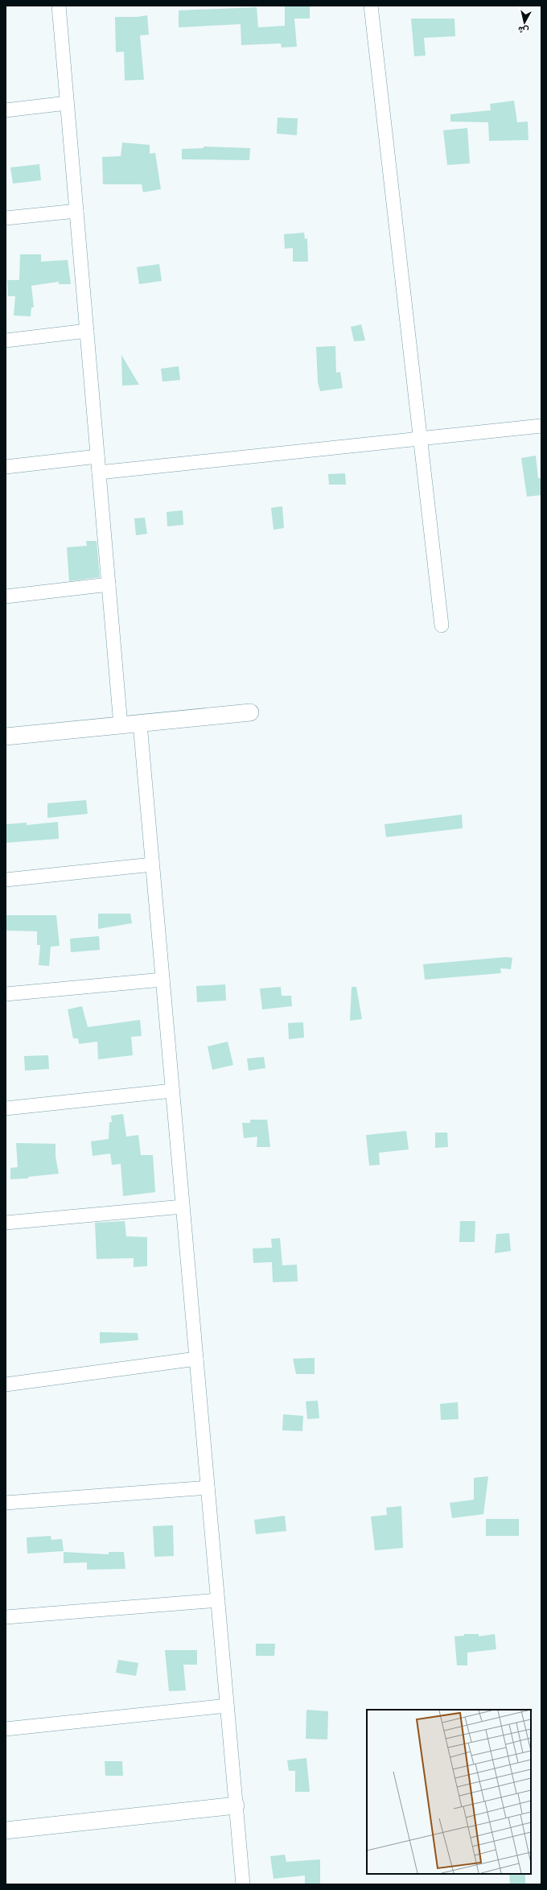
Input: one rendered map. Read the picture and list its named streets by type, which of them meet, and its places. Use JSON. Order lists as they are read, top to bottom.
{
  "north": "bottom"
}
